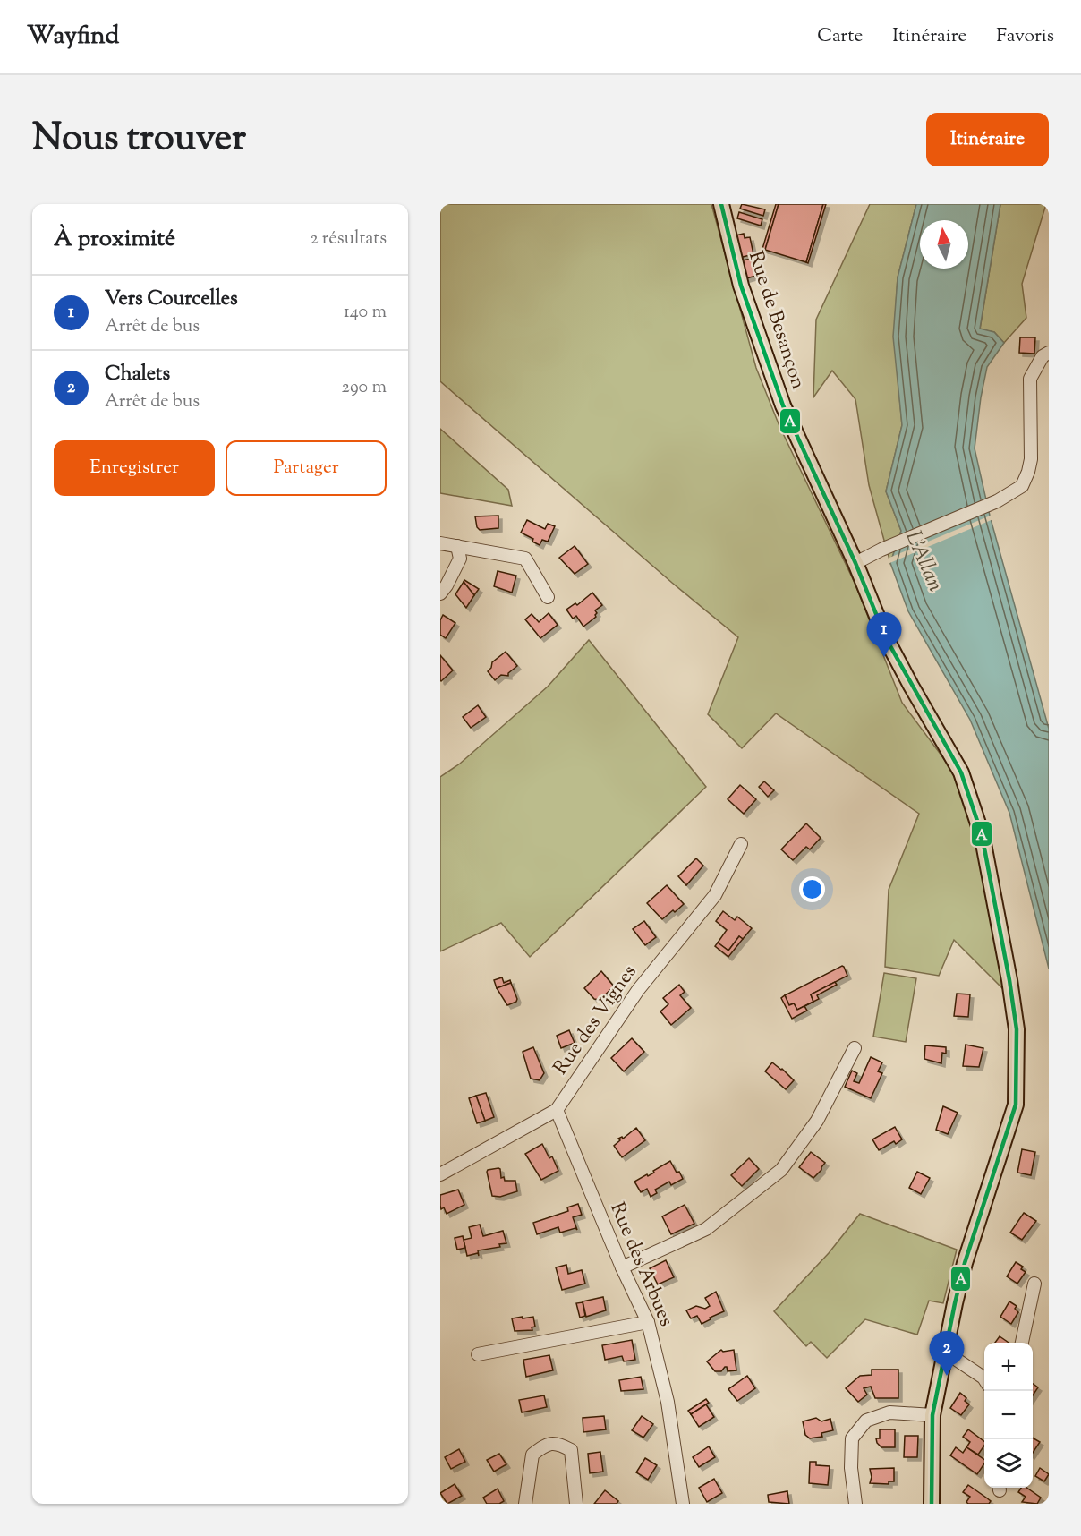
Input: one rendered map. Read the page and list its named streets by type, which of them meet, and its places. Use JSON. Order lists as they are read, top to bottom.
{
  "streets": {
    "main road": ["Rue de Besançon"],
    "street": ["Rue des Vignes", "Rue des Arbues"]
  },
  "crossings": [
    ["Rue des Vignes", "Rue des Arbues"]
  ],
  "water": ["L'Allan"],
  "lines": ["transit line A"],
  "north": "top",
  "page": {
    "header": "Wayfind",
    "nav": ["Carte", "Itinéraire", "Favoris"],
    "title": "Nous trouver",
    "buttons": [
      "Itinéraire",
      ["Enregistrer", "Partager"]
    ],
    "heading": ["À proximité", "2 résultats"],
    "list": [
      {
        "mark": "1",
        "name": "Vers Courcelles",
        "note": "Arrêt de bus",
        "value": "140 m"
      },
      {
        "mark": "2",
        "name": "Chalets",
        "note": "Arrêt de bus",
        "value": "290 m"
      }
    ],
    "pins": ["1", "2"],
    "map_buttons": ["+", "−"]
  }
}
